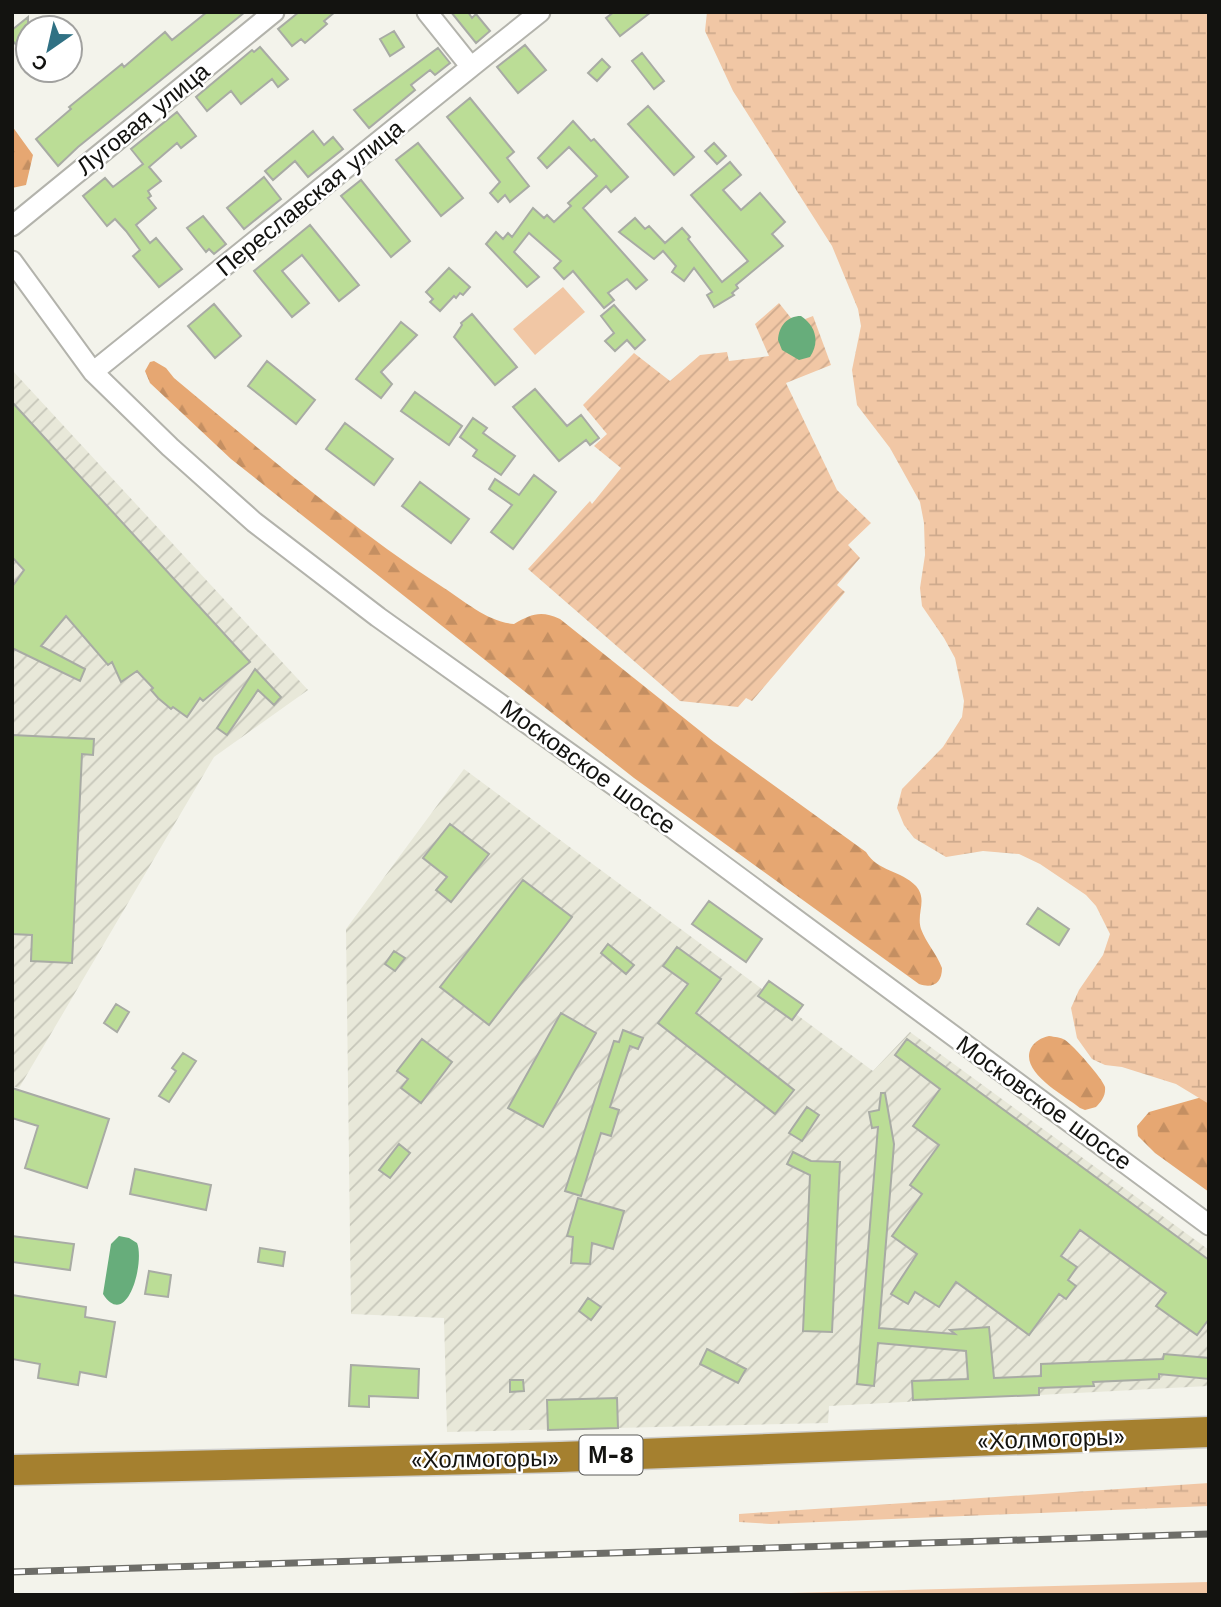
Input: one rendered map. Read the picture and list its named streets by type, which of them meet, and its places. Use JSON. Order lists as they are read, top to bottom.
{
  "streets": {
    "highway": ["«Холмогоры»", "М-8"],
    "street": ["Луговая улица", "Переславская улица", "Московское шоссе"]
  },
  "crossings": [
    ["Переславская улица", "Московское шоссе"]
  ],
  "north": "bottom left"
}
